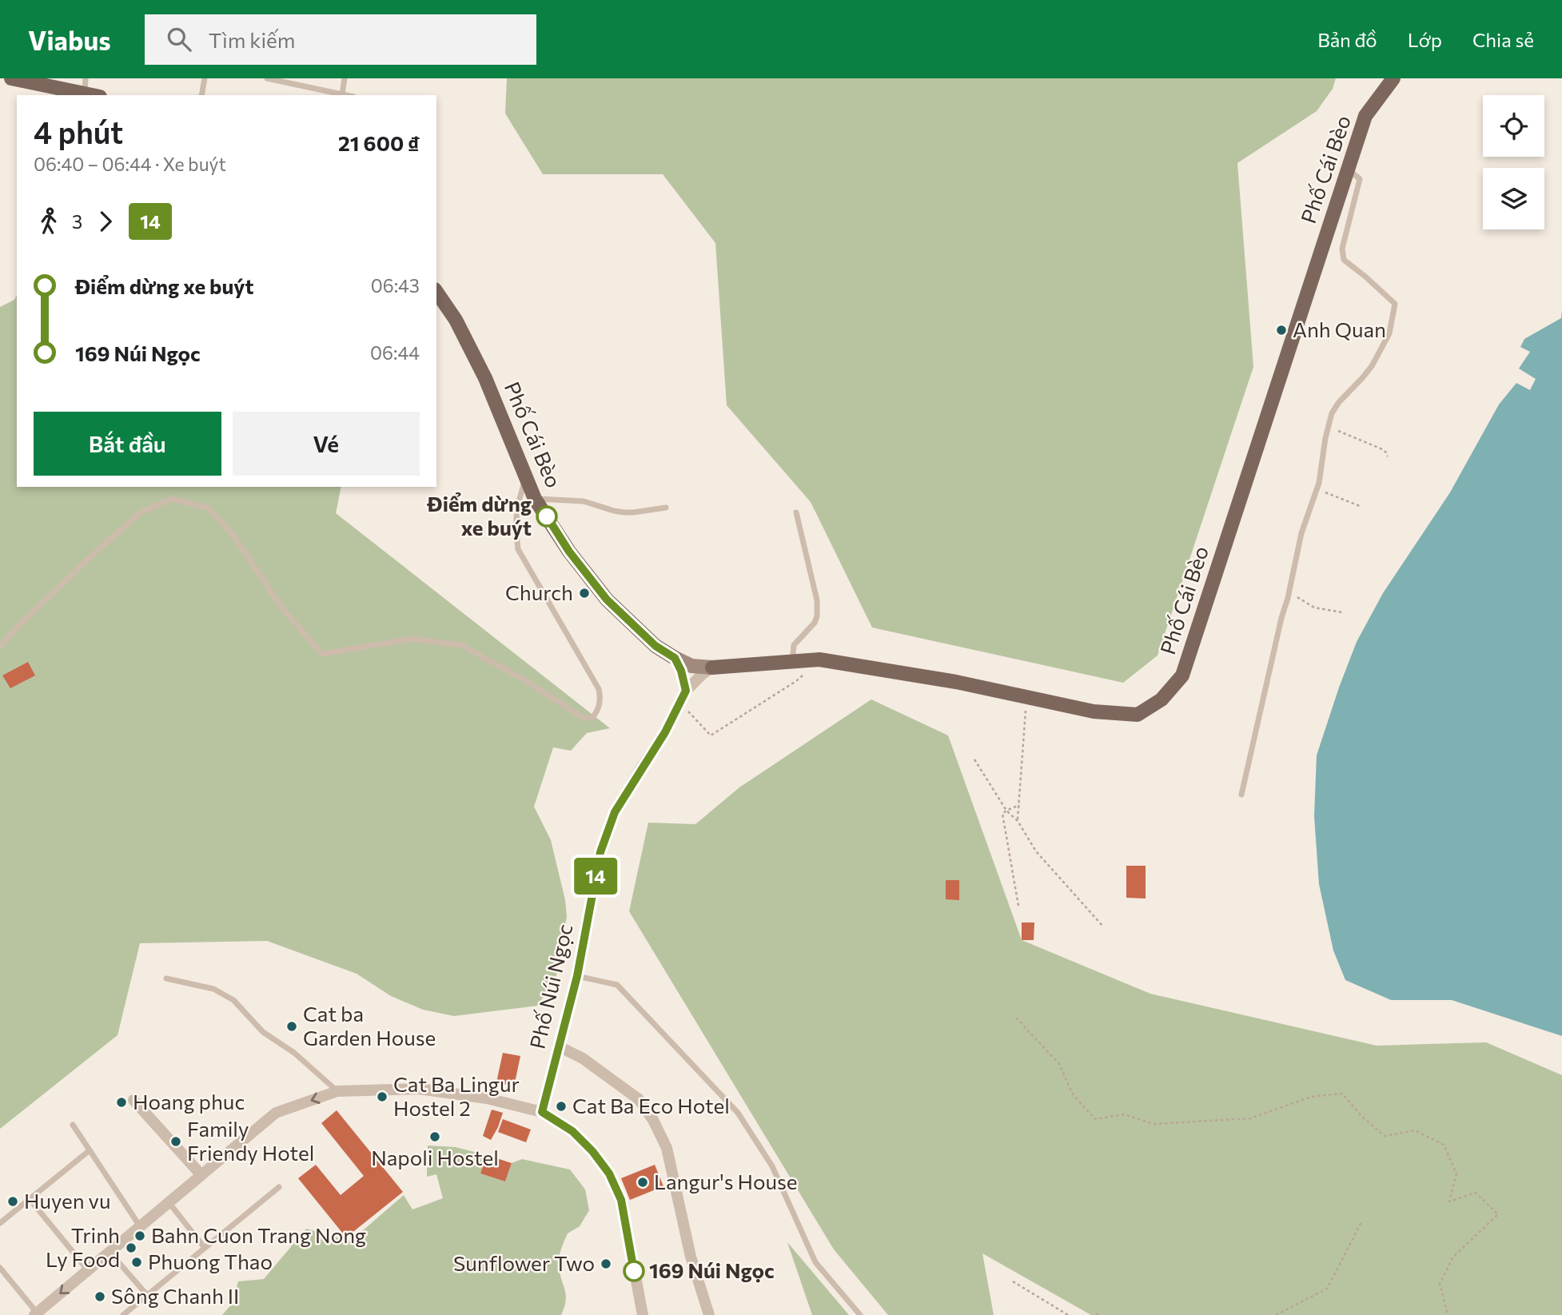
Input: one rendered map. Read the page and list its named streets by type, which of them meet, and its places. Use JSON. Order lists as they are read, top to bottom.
{
  "streets": {
    "main road": ["Phố Cái Bèo"],
    "street": ["Phố Núi Ngọc"]
  },
  "places": [
    "Anh Quan",
    "Điểm dừng xe buýt",
    "Church",
    "Cat ba Garden House",
    "Cat Ba Lingur Hostel 2",
    "Hoang phuc",
    "Cat Ba Eco Hotel",
    "Napoli Hostel",
    "Family Friendy Hotel",
    "Langur's House",
    "Huyen vu",
    "Bahn Cuon Trang Nong",
    "Trinh Ly Food",
    "Phuong Thao",
    "Sunflower Two",
    "169 Núi Ngọc",
    "Sông Chanh II"
  ],
  "lines": ["bus line 14"],
  "page": {
    "header": "Viabus",
    "search": "Tìm kiếm",
    "nav": ["Bản đồ", "Lớp", "Chia sẻ"],
    "on_map": "14",
    "heading": ["4 phút", "06:40 – 06:44 · Xe buýt", "21 600 ₫"],
    "legs": ["3", "14"],
    "list": [
      {
        "name": "Điểm dừng xe buýt",
        "value": "06:43"
      },
      {
        "name": "169 Núi Ngọc",
        "value": "06:44"
      }
    ],
    "buttons": ["Bắt đầu", "Vé"]
  }
}
